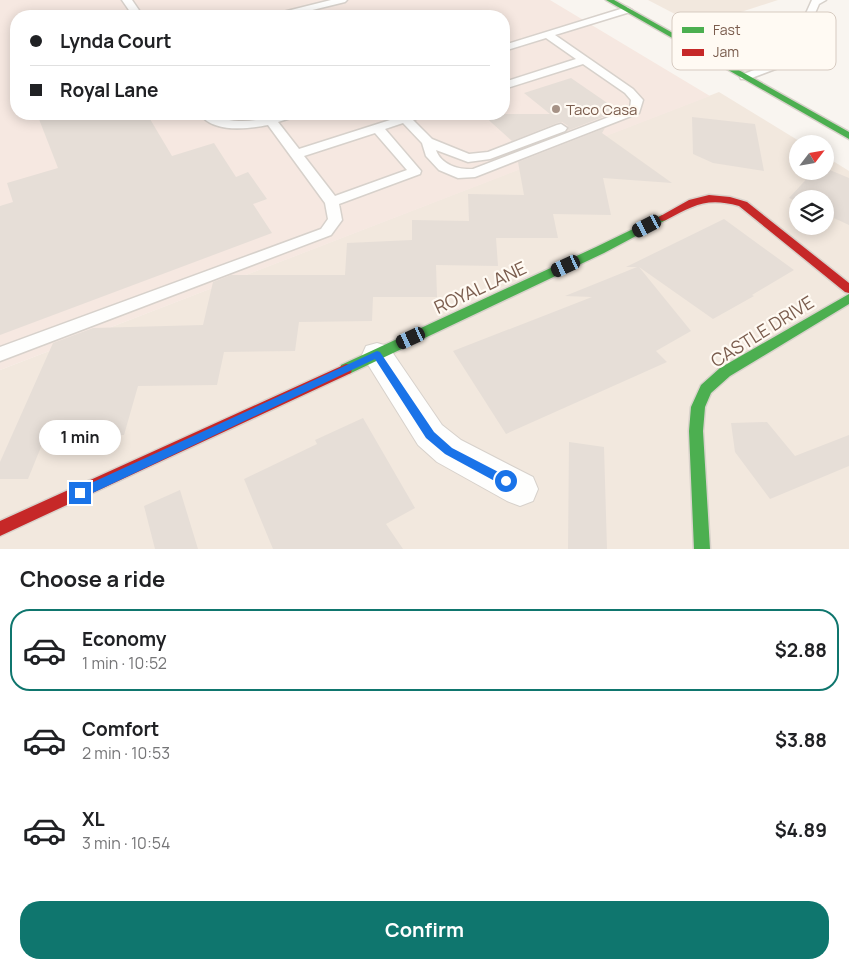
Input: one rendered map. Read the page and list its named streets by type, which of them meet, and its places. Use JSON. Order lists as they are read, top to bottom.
{
  "streets": {
    "street": ["ROYAL LANE", "CASTLE DRIVE"]
  },
  "places": ["Taco Casa"],
  "legend": ["Fast", "Jam"],
  "north": "top right",
  "page": {
    "banner": ["Lynda Court", "Royal Lane"],
    "bubble": "1 min",
    "heading": "Choose a ride",
    "list": [
      {
        "name": "Economy",
        "note": "1 min · 10:52",
        "value": "$2.88"
      },
      {
        "name": "Comfort",
        "note": "2 min · 10:53",
        "value": "$3.88"
      },
      {
        "name": "XL",
        "note": "3 min · 10:54",
        "value": "$4.89"
      }
    ],
    "buttons": "Confirm"
  }
}
